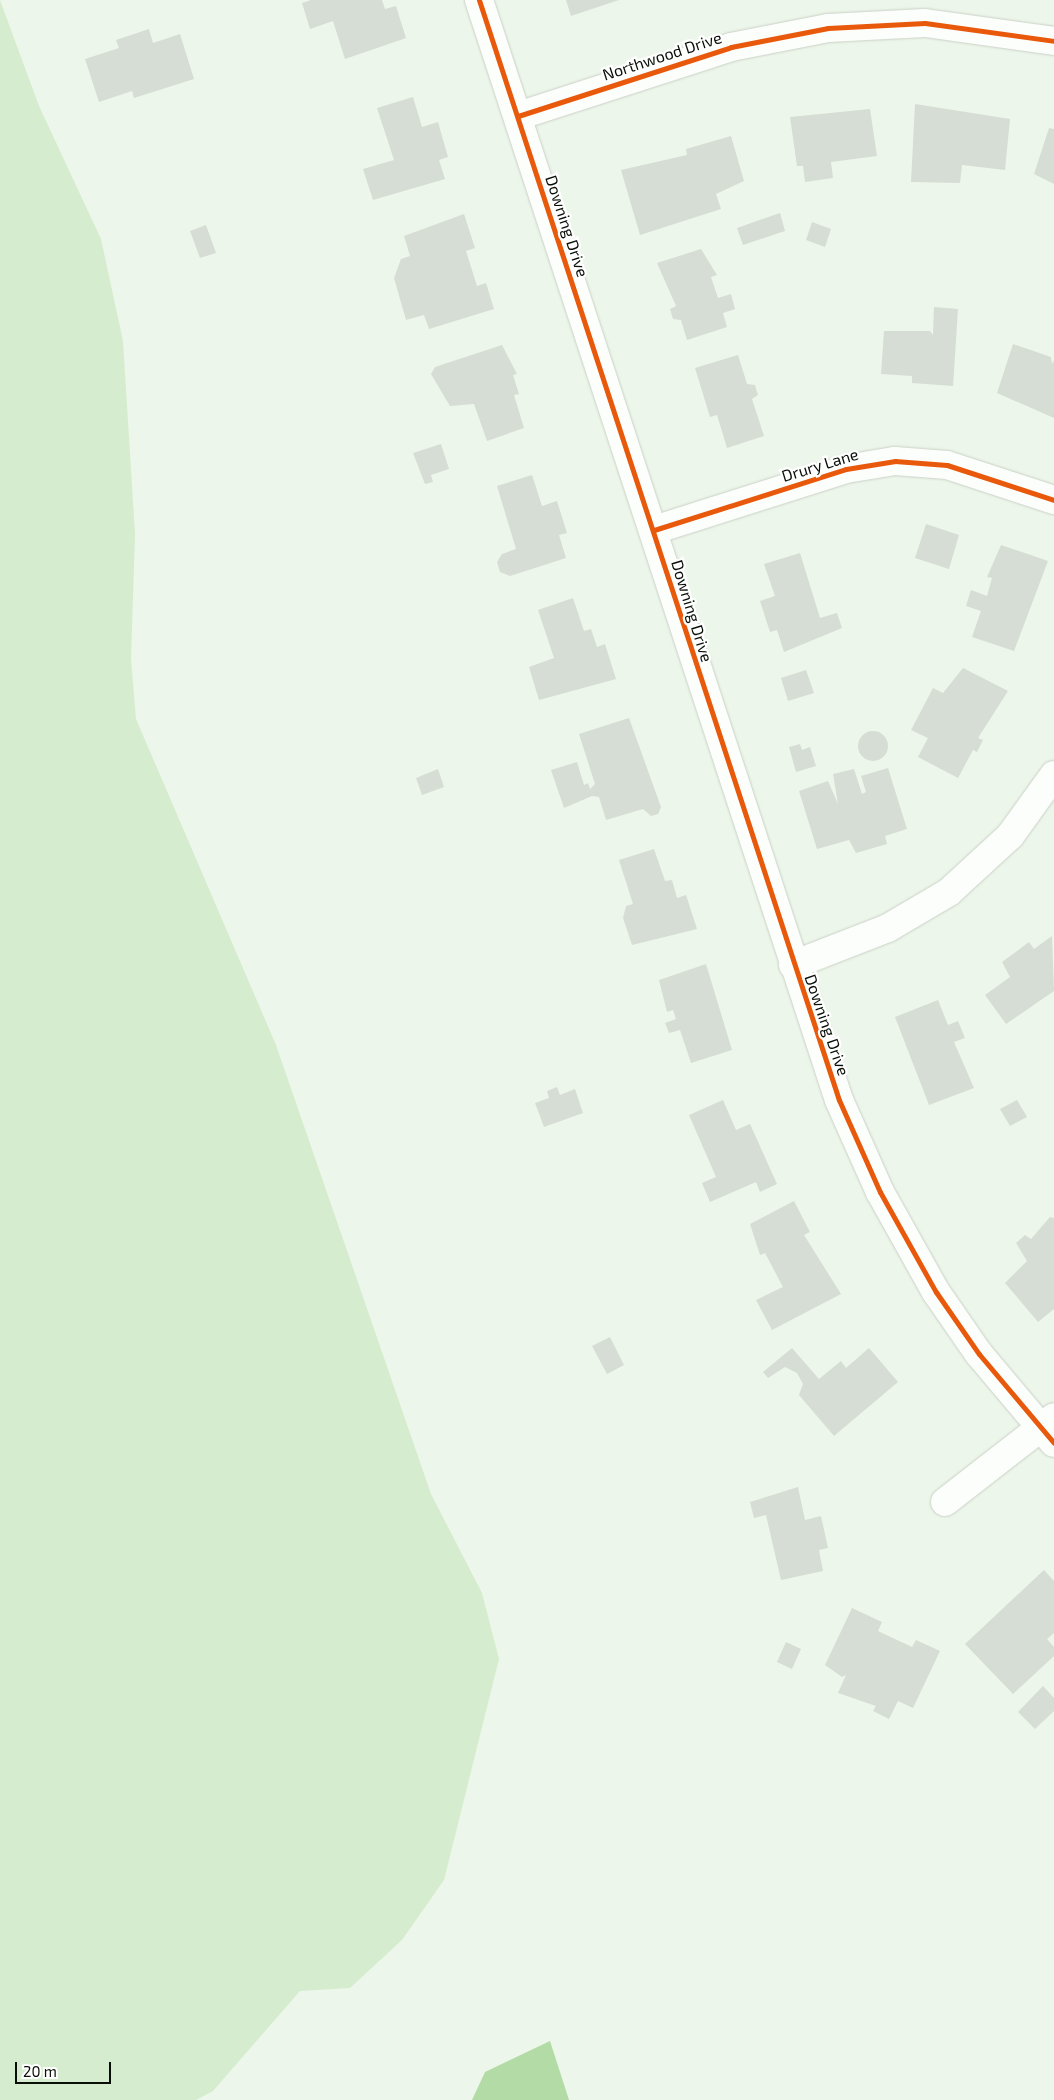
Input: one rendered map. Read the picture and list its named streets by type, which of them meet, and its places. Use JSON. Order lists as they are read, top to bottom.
{
  "streets": {
    "street": ["Northwood Drive", "Downing Drive", "Drury Lane"]
  },
  "crossings": [
    ["Northwood Drive", "Downing Drive"],
    ["Downing Drive", "Drury Lane"]
  ],
  "scale_bar": "20 m"
}
